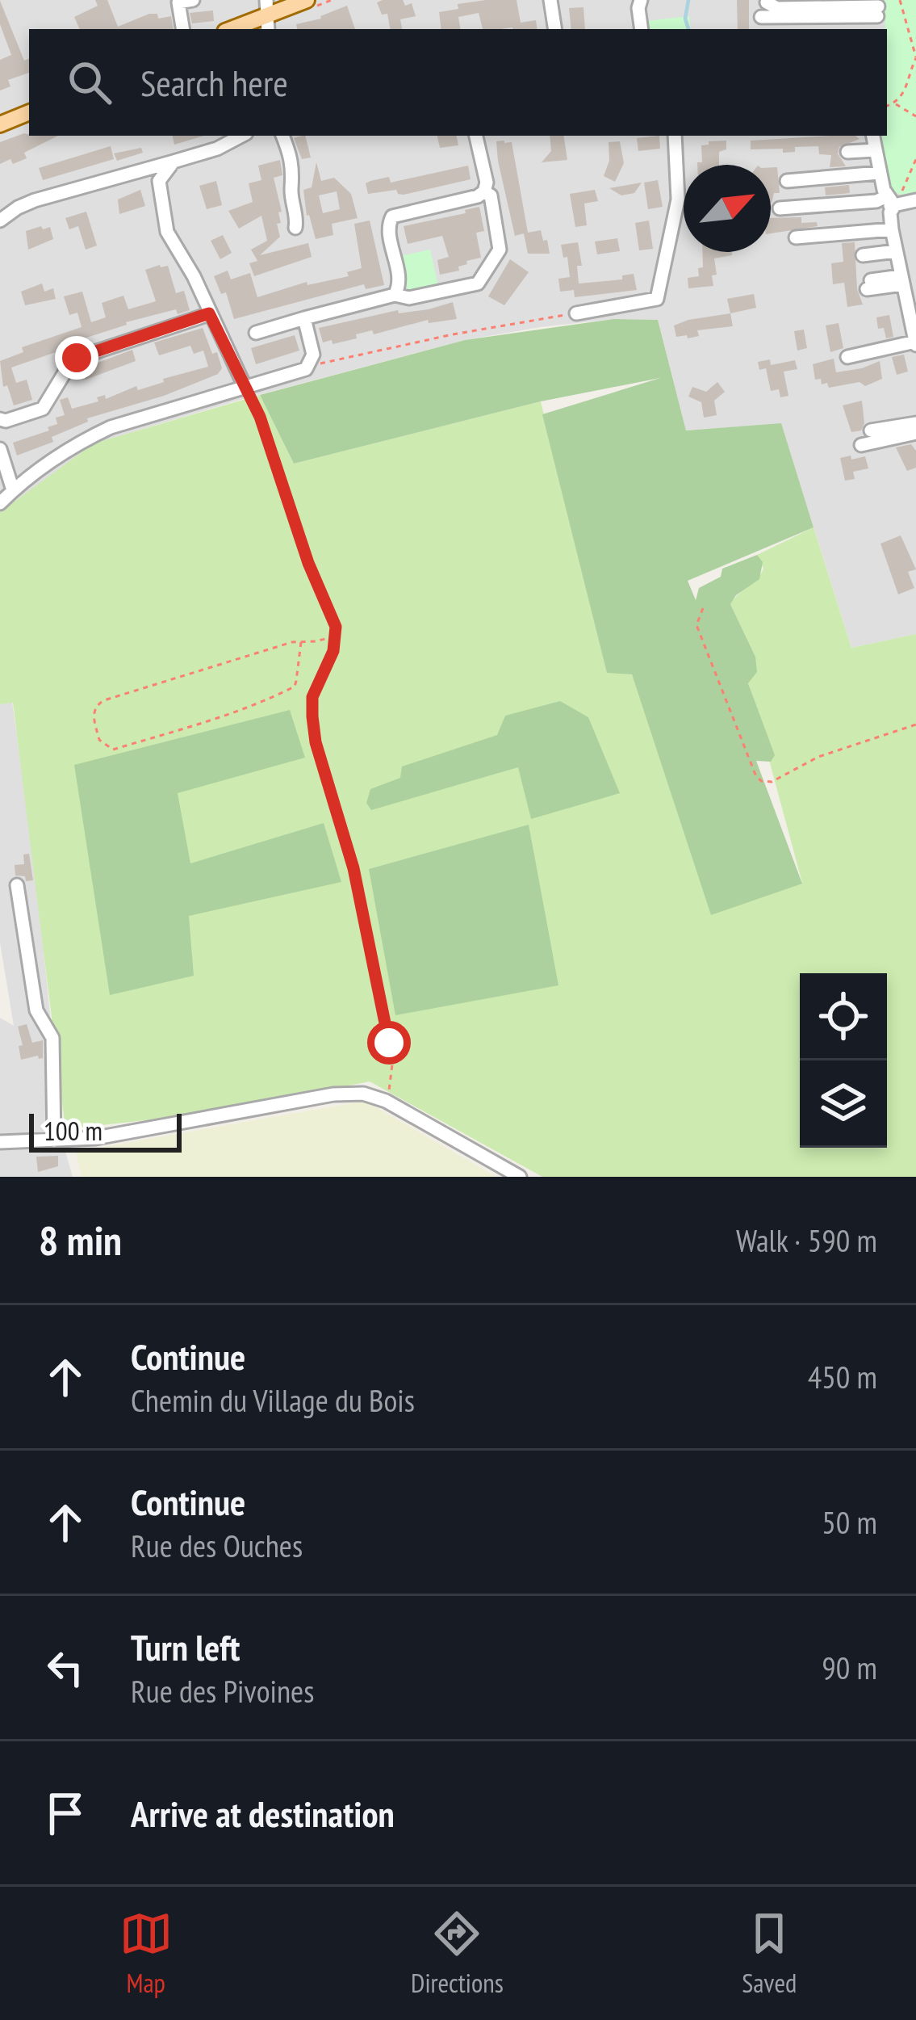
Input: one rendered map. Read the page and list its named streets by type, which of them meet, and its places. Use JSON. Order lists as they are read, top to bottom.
{
  "scale_bar": "100 m",
  "north": "top right",
  "page": {
    "search": "Search here",
    "scale": "100 m",
    "heading": ["8 min", "Walk · 590 m"],
    "list": [
      ["Continue", "Chemin du Village du Bois", "450 m"],
      ["Continue", "Rue des Ouches", "50 m"],
      ["Turn left", "Rue des Pivoines", "90 m"],
      "Arrive at destination"
    ],
    "nav": ["Map", "Directions", "Saved"]
  }
}
